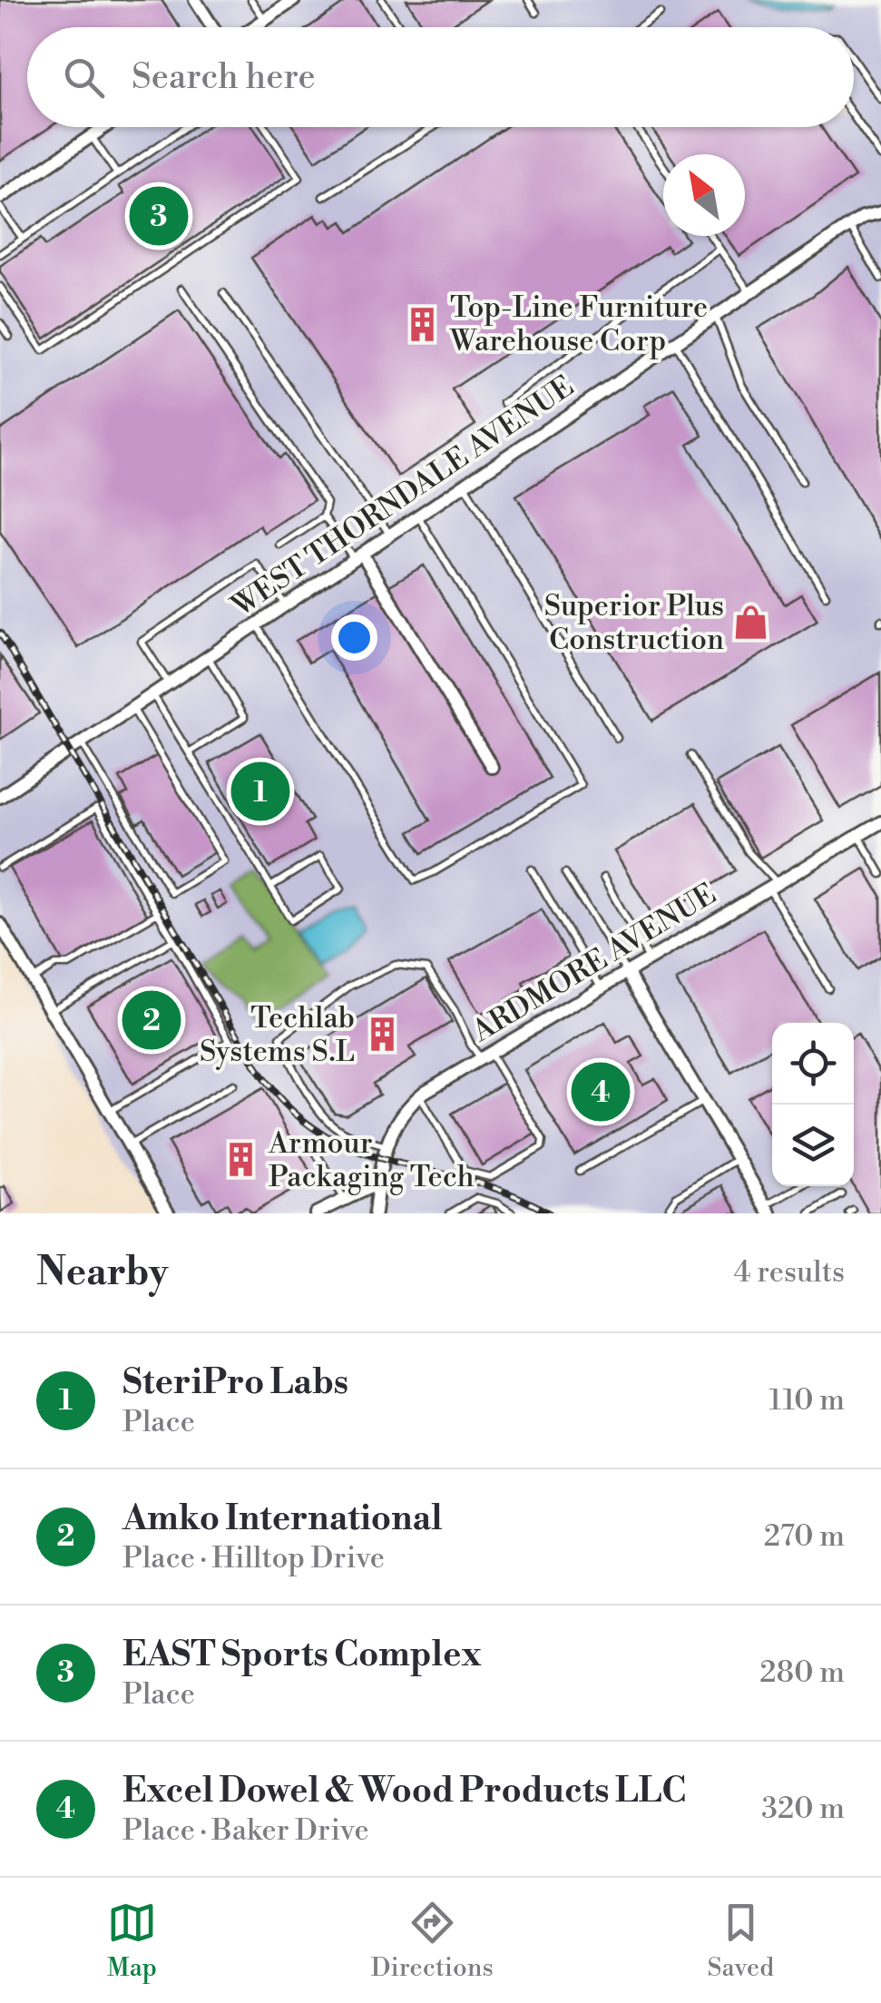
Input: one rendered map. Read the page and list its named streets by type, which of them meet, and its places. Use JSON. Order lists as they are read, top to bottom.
{
  "streets": {
    "street": ["WEST THORNDALE AVENUE", "ARDMORE AVENUE"]
  },
  "places": {
    "building": ["Top-Line Furniture Warehouse Corp", "Techlab Systems S.L", "Armour Packaging Tech"],
    "shop": ["Superior Plus Construction"]
  },
  "north": "top left",
  "page": {
    "search": "Search here",
    "pins": [
      "3",
      "1",
      "2",
      "4"
    ],
    "heading": ["Nearby", "4 results"],
    "list": [
      {
        "mark": "1",
        "name": "SteriPro Labs",
        "note": "Place",
        "value": "110 m"
      },
      {
        "mark": "2",
        "name": "Amko International",
        "note": "Place · Hilltop Drive",
        "value": "270 m"
      },
      {
        "mark": "3",
        "name": "EAST Sports Complex",
        "note": "Place",
        "value": "280 m"
      },
      {
        "mark": "4",
        "name": "Excel Dowel & Wood Products LLC",
        "note": "Place · Baker Drive",
        "value": "320 m"
      }
    ],
    "nav": ["Map", "Directions", "Saved"]
  }
}
